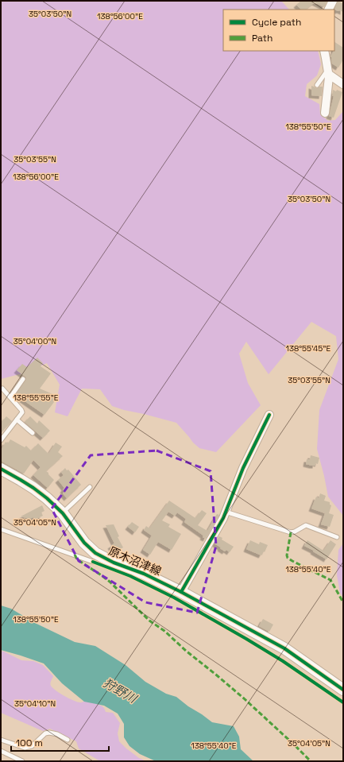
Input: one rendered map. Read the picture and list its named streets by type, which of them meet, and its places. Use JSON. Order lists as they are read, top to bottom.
{
  "streets": {
    "main road": ["原木沼津線"]
  },
  "water": ["狩野川"],
  "legend": ["Cycle path", "Path"],
  "scale_bar": "100 m",
  "coordinates": [
    "35°03'50\"N",
    "138°56'00\"E",
    "138°55'50\"E",
    "35°03'55\"N",
    "35°04'00\"N",
    "138°55'45\"E",
    "138°55'55\"E",
    "35°04'05\"N",
    "138°55'40\"E",
    "35°04'10\"N"
  ]
}
